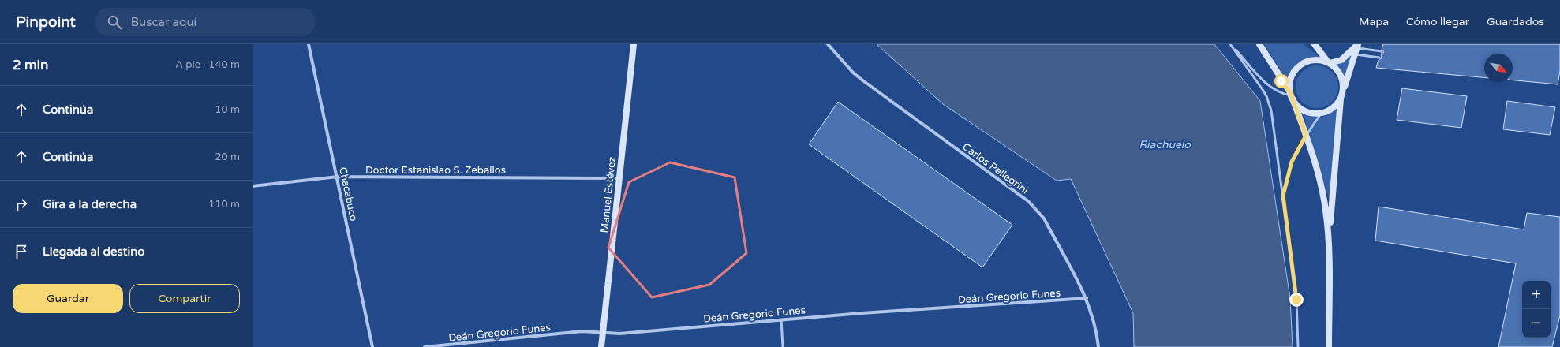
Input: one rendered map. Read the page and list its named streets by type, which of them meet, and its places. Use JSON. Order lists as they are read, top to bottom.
{
  "streets": {
    "main road": ["Manuel Estévez"],
    "street": [
      "Carlos Pellegrini",
      "Doctor Estanislao S. Zeballos",
      "Chacabuco",
      "Deán Gregorio Funes"
    ]
  },
  "crossings": [
    ["Carlos Pellegrini", "Deán Gregorio Funes"],
    ["Doctor Estanislao S. Zeballos", "Chacabuco"],
    ["Doctor Estanislao S. Zeballos", "Manuel Estévez"],
    ["Manuel Estévez", "Deán Gregorio Funes"]
  ],
  "water": ["Riachuelo"],
  "north": "bottom right",
  "page": {
    "header": "Pinpoint",
    "search": "Buscar aquí",
    "nav": ["Mapa", "Cómo llegar", "Guardados"],
    "heading": ["2 min", "A pie · 140 m"],
    "list": [
      ["Continúa", "10 m"],
      ["Continúa", "20 m"],
      ["Gira a la derecha", "110 m"],
      "Llegada al destino"
    ],
    "buttons": ["Guardar", "Compartir"],
    "map_buttons": ["+", "−"]
  }
}
